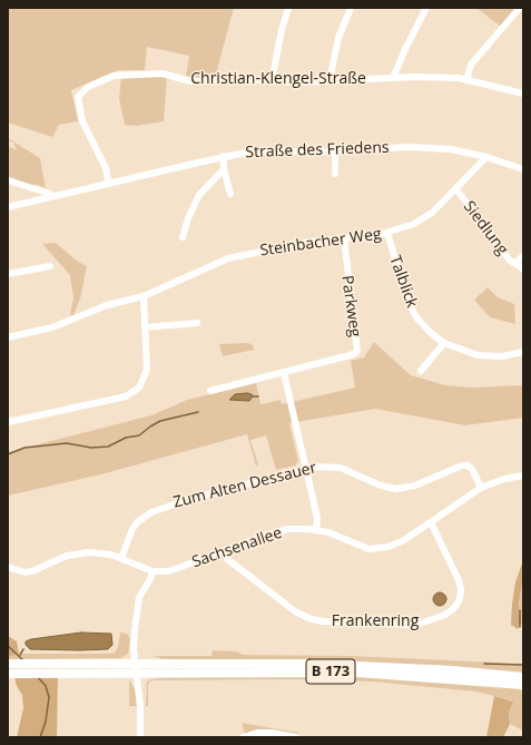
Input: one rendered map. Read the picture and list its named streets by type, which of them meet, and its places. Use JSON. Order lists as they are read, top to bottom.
{
  "streets": {
    "main road": ["B 173"],
    "street": [
      "Christian-Klengel-Straße",
      "Straße des Friedens",
      "Siedlung",
      "Steinbacher Weg",
      "Talblick",
      "Parkweg",
      "Zum Alten Dessauer",
      "Sachsenallee",
      "Frankenring"
    ]
  },
  "crossings": [
    ["Christian-Klengel-Straße", "Straße des Friedens"],
    ["Straße des Friedens", "Steinbacher Weg"],
    ["Siedlung", "Steinbacher Weg"],
    ["Steinbacher Weg", "Talblick"],
    ["Steinbacher Weg", "Parkweg"],
    ["Zum Alten Dessauer", "Sachsenallee"],
    ["Sachsenallee", "Frankenring"]
  ]
}
